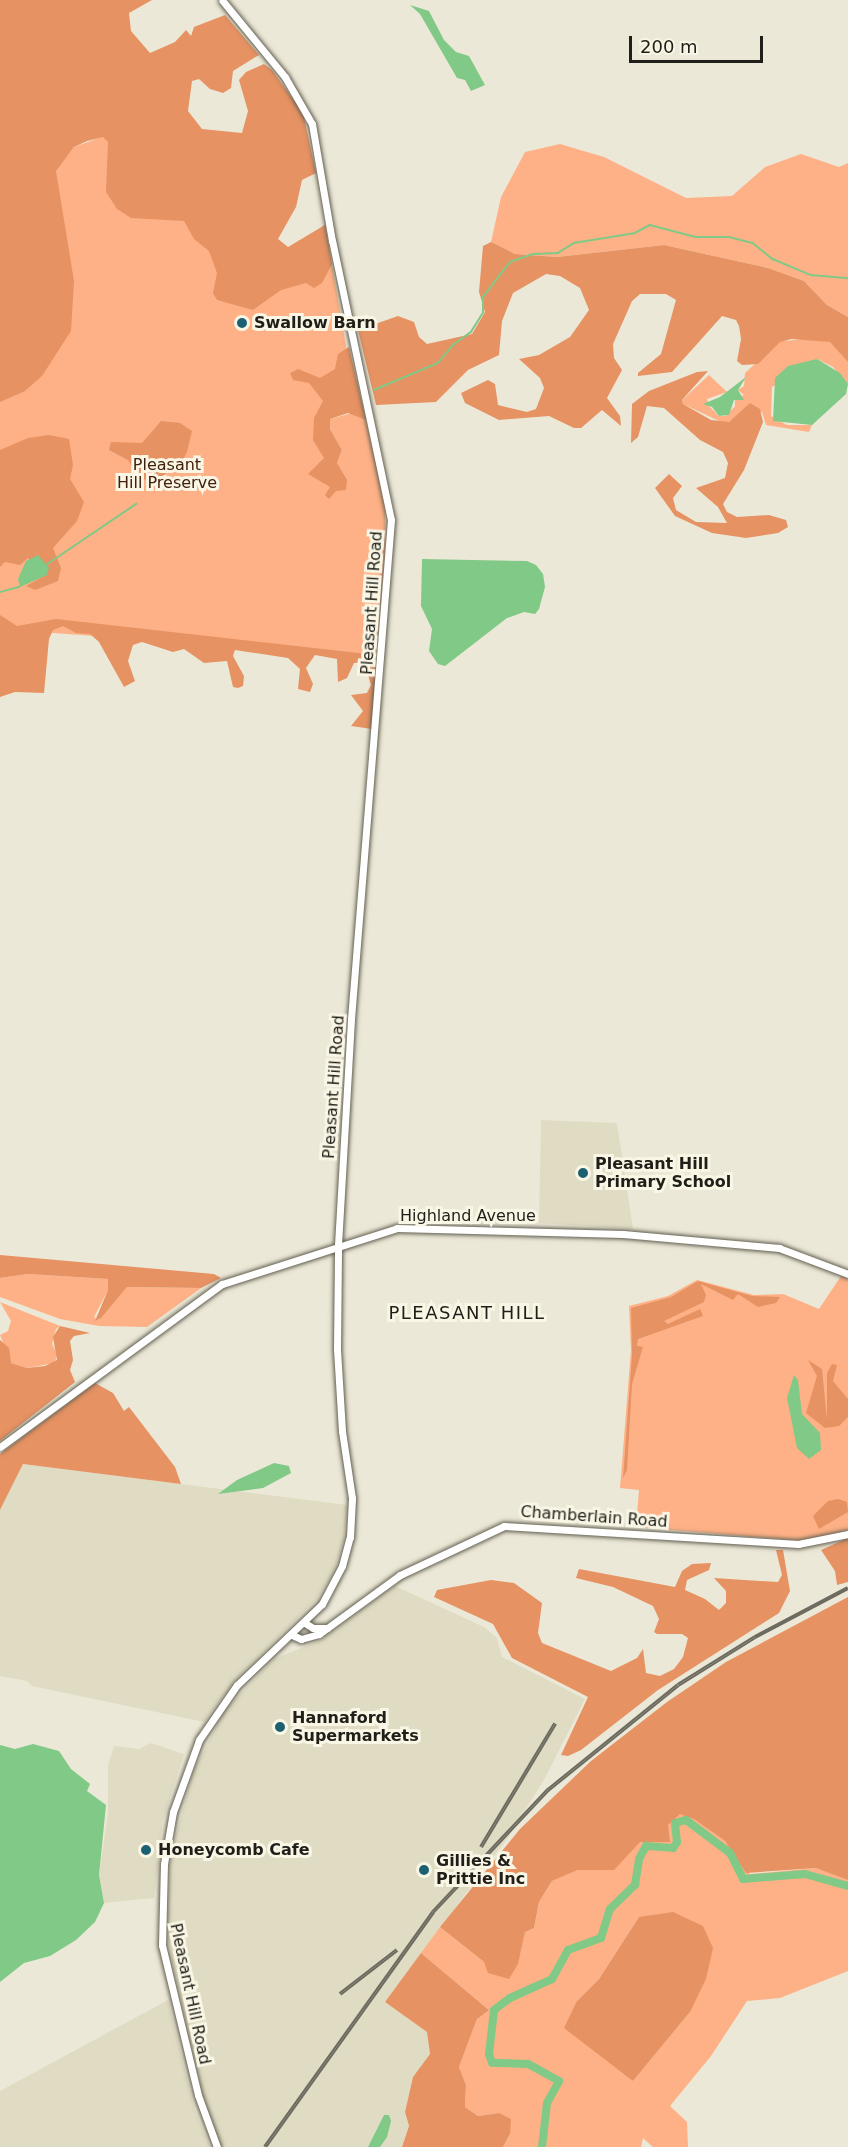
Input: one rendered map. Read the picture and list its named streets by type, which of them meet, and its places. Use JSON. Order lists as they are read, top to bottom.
{
  "streets": {
    "street": ["Pleasant Hill Road", "Highland Avenue", "Chamberlain Road"]
  },
  "crossings": [
    ["Pleasant Hill Road", "Highland Avenue"],
    ["Pleasant Hill Road", "Chamberlain Road"]
  ],
  "districts": ["PLEASANT HILL"],
  "parks": ["Pleasant Hill Preserve"],
  "places": [
    "Swallow Barn",
    "Pleasant Hill Primary School",
    "Hannaford Supermarkets",
    "Honeycomb Cafe",
    "Gillies & Prittie Inc"
  ],
  "scale_bar": "200 m"
}
